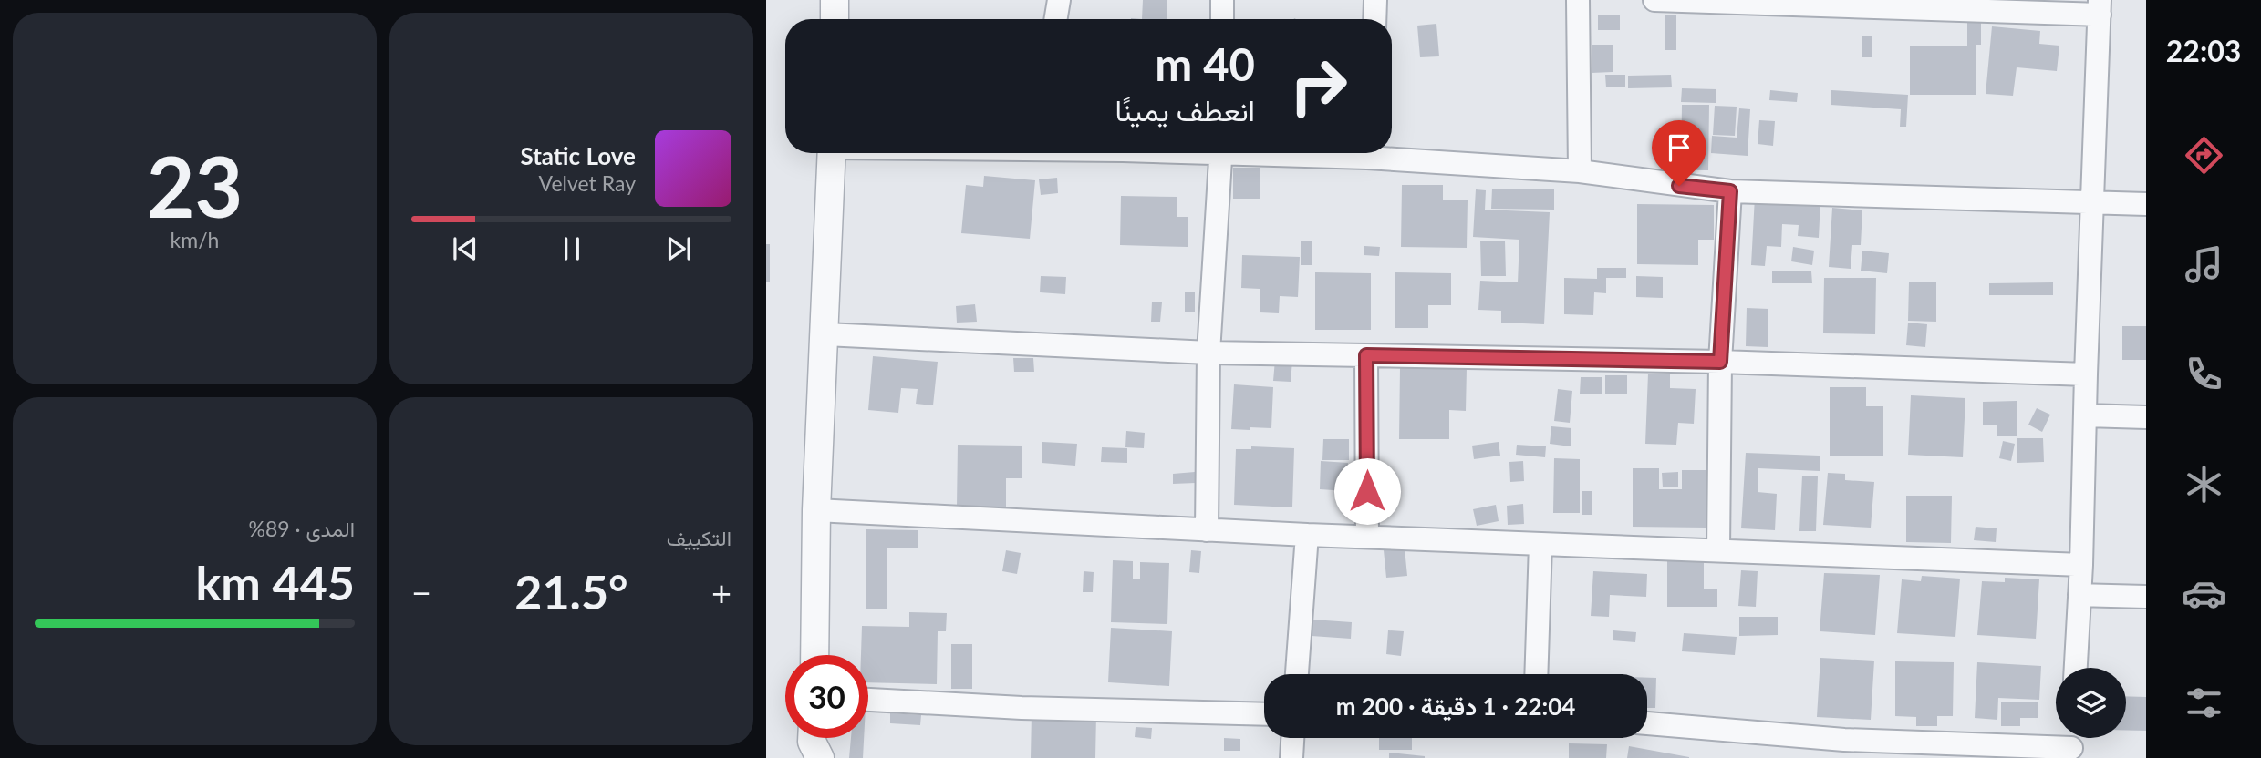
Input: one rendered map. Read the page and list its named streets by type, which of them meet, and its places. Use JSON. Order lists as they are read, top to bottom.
{
  "page": {
    "tabs": "22:03",
    "tile": [
      ["23", "km/h"],
      "التكييف",
      ["المدى · 89%", "445 km"]
    ],
    "turn": ["40 m", "انعطف يمينًا"],
    "song": ["Static Love", "Velvet Ray"],
    "heat": ["−", "21.5°", "+"],
    "limit": "30",
    "trip": "22:04 · 1 دقيقة · 200 m"
  }
}
